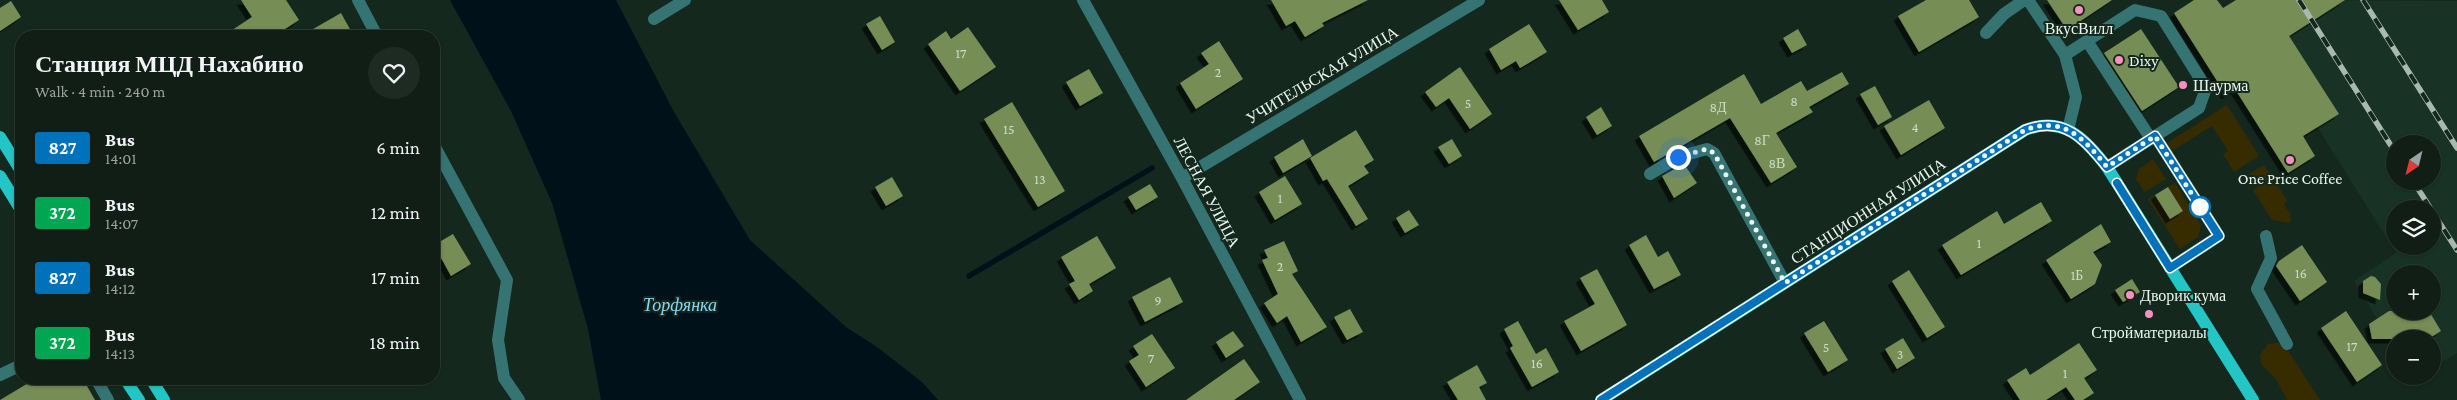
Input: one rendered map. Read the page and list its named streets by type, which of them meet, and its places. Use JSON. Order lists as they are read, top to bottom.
{
  "streets": {
    "main road": ["СТАНЦИОННАЯ УЛИЦА"],
    "street": ["УЧИТЕЛЬСКАЯ УЛИЦА", "ЛЕСНАЯ УЛИЦА"]
  },
  "crossings": [
    ["УЧИТЕЛЬСКАЯ УЛИЦА", "ЛЕСНАЯ УЛИЦА"]
  ],
  "water": ["Торфянка"],
  "places": [
    "ВкусВилл",
    "Dixy",
    "Шаурма",
    "One Price Coffee",
    "Дворик кума",
    "Стройматериалы"
  ],
  "lines": ["bus line 827"],
  "house_numbers": [
    "17",
    "2",
    "8",
    "5",
    "8Д",
    "4",
    "15",
    "8Г",
    "8В",
    "13",
    "1",
    "1",
    "2",
    "16",
    "1Б",
    "9",
    "17",
    "5",
    "3",
    "7",
    "16",
    "1"
  ],
  "north": "bottom left",
  "page": {
    "heading": ["Станция МЦД Нахабино", "Walk · 4 min · 240 m"],
    "list": [
      {
        "mark": "827",
        "name": "Bus",
        "note": "14:01",
        "value": "6 min"
      },
      {
        "mark": "372",
        "name": "Bus",
        "note": "14:07",
        "value": "12 min"
      },
      {
        "mark": "827",
        "name": "Bus",
        "note": "14:12",
        "value": "17 min"
      },
      {
        "mark": "372",
        "name": "Bus",
        "note": "14:13",
        "value": "18 min"
      }
    ],
    "map_buttons": ["+", "−"]
  }
}
